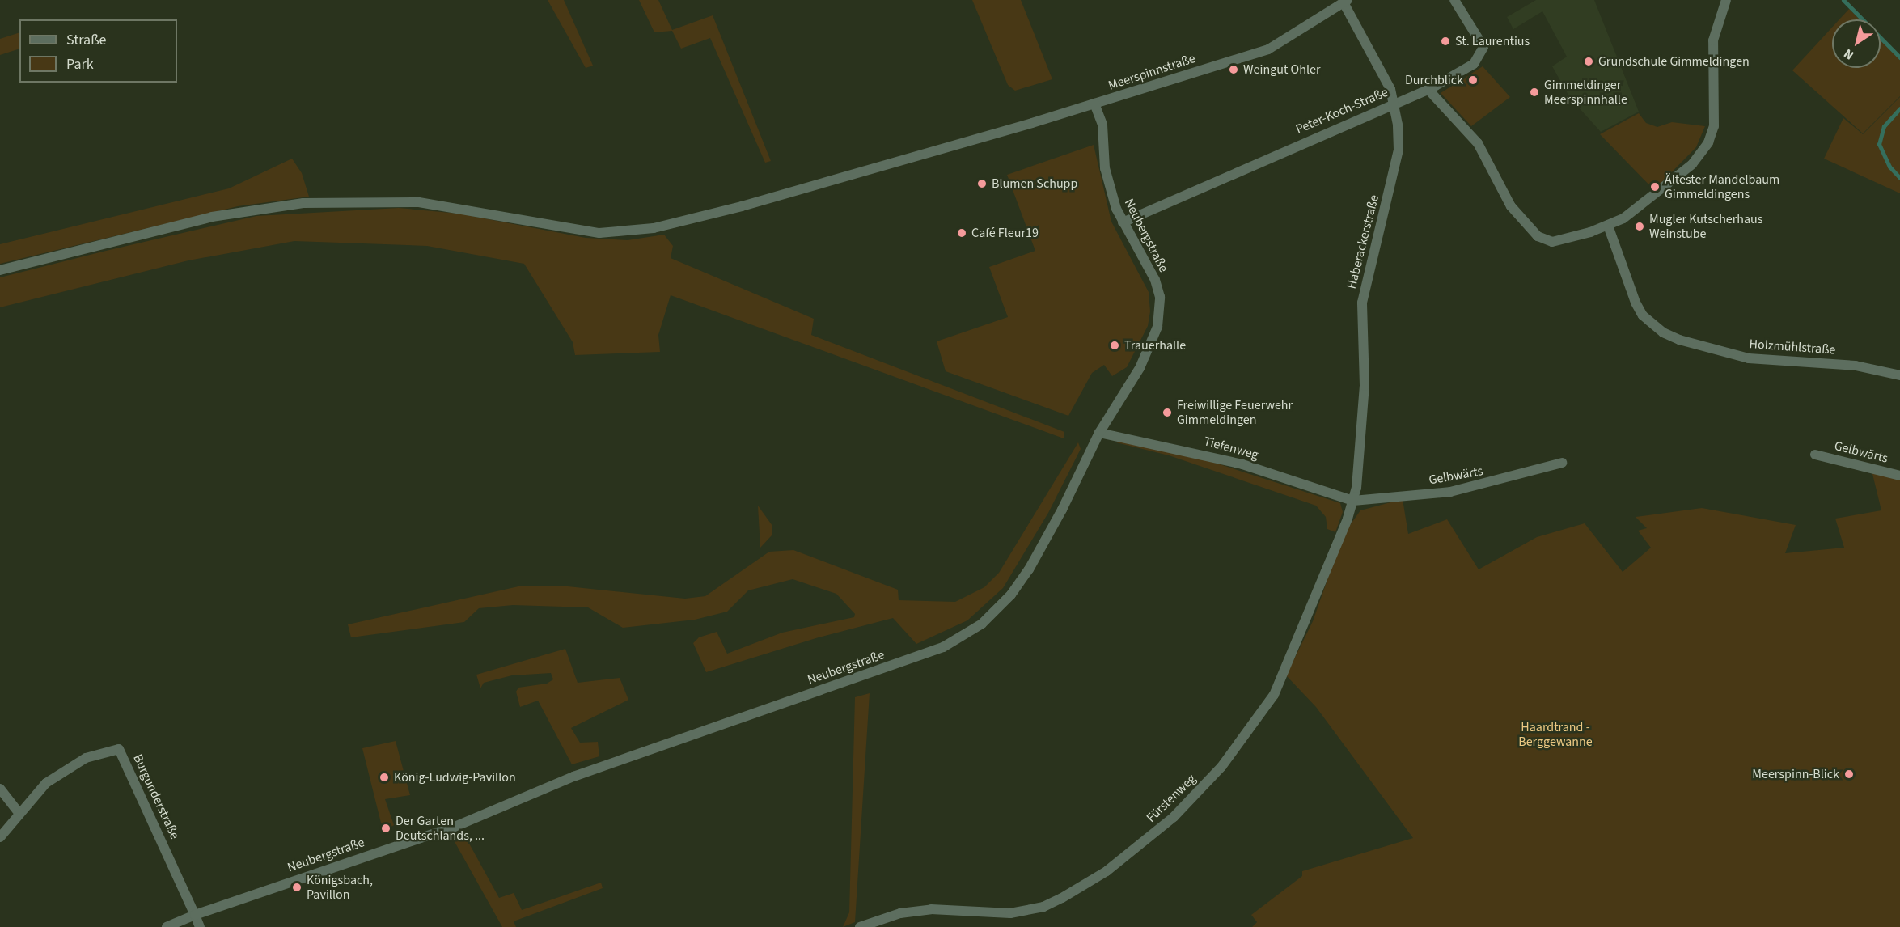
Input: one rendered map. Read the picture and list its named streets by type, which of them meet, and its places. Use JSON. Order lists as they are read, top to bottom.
{
  "streets": {
    "street": [
      "Meerspinnstraße",
      "Peter-Koch-Straße",
      "Neubergstraße",
      "Haberackerstraße",
      "Holzmühlstraße",
      "Tiefenweg",
      "Gelbwärts",
      "Burgunderstraße",
      "Fürstenweg"
    ]
  },
  "crossings": [
    ["Meerspinnstraße", "Neubergstraße"],
    ["Meerspinnstraße", "Haberackerstraße"],
    ["Peter-Koch-Straße", "Neubergstraße"],
    ["Peter-Koch-Straße", "Haberackerstraße"],
    ["Neubergstraße", "Tiefenweg"],
    ["Neubergstraße", "Burgunderstraße"],
    ["Haberackerstraße", "Tiefenweg"],
    ["Haberackerstraße", "Gelbwärts"],
    ["Haberackerstraße", "Fürstenweg"],
    ["Tiefenweg", "Gelbwärts"],
    ["Tiefenweg", "Fürstenweg"],
    ["Gelbwärts", "Fürstenweg"]
  ],
  "parks": ["Haardtrand - Berggewanne"],
  "places": [
    "St. Laurentius",
    "Grundschule Gimmeldingen",
    "Weingut Ohler",
    "Durchblick",
    "Gimmeldinger Meerspinnhalle",
    "Blumen Schupp",
    "Ältester Mandelbaum Gimmeldingens",
    "Mugler Kutscherhaus Weinstube",
    "Café Fleur19",
    "Trauerhalle",
    "Freiwillige Feuerwehr Gimmeldingen",
    "Meerspinn-Blick",
    "König-Ludwig-Pavillon",
    "Der Garten Deutschlands, ...",
    "Königsbach, Pavillon"
  ],
  "legend": ["Straße", "Park"],
  "north": "bottom left"
}
